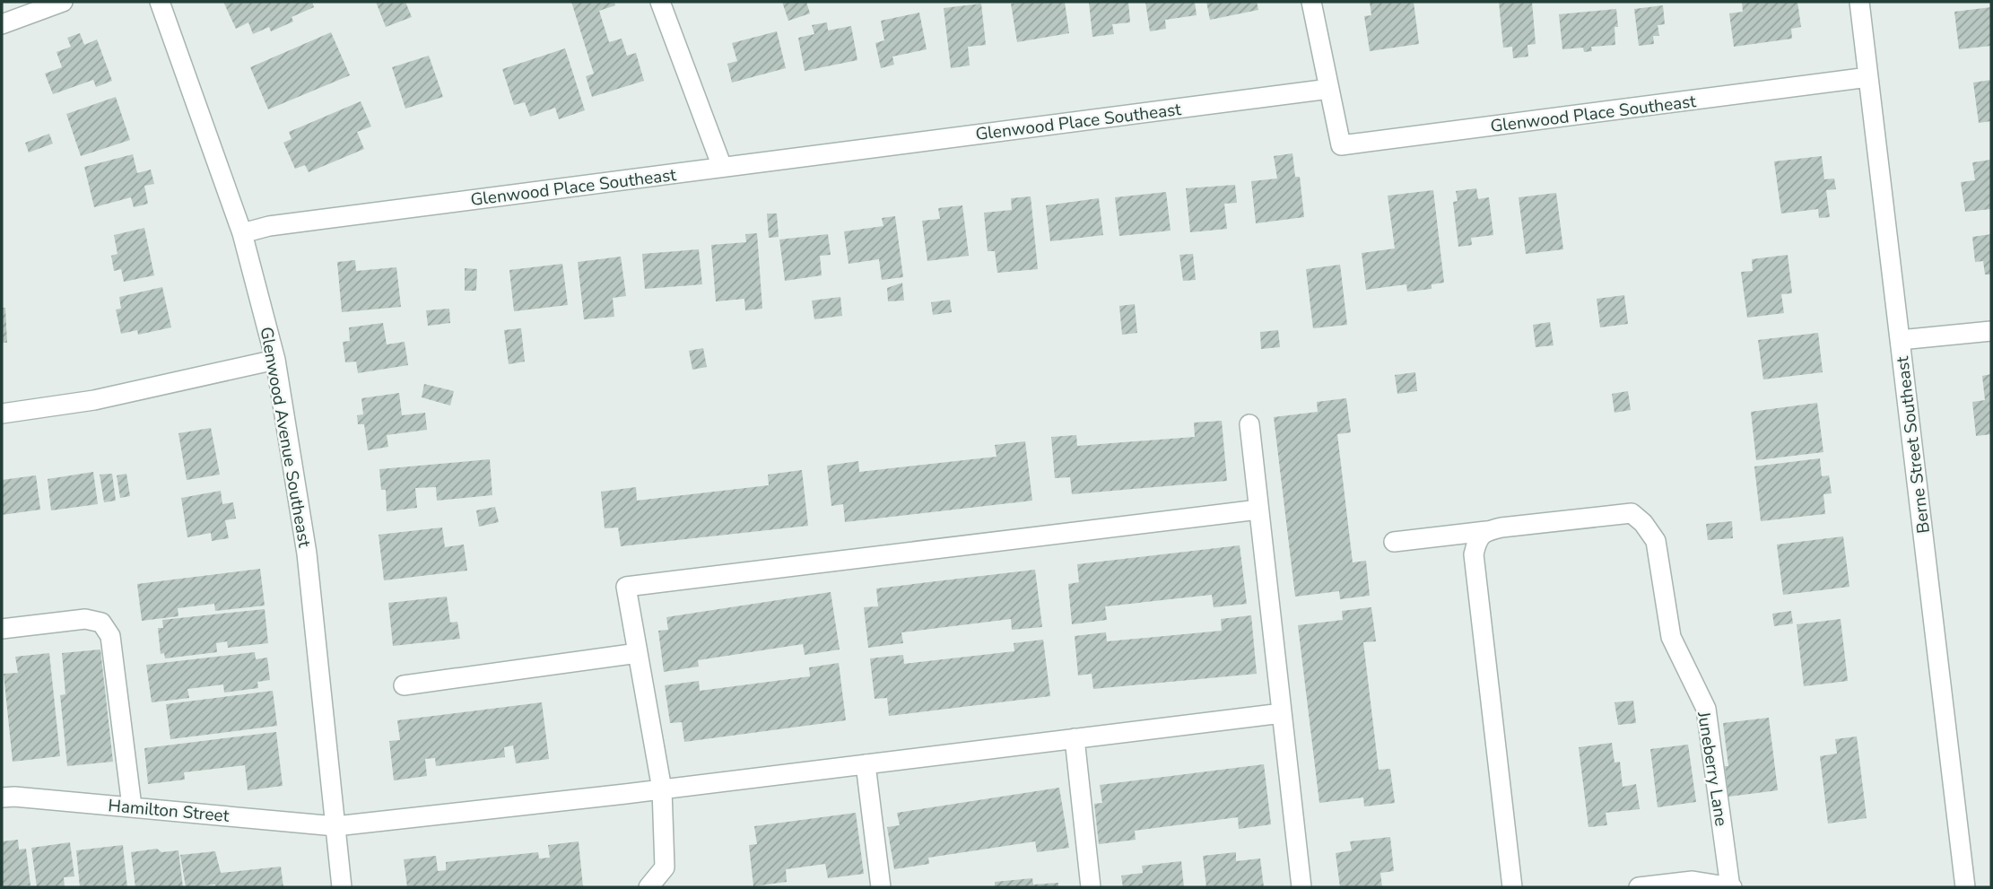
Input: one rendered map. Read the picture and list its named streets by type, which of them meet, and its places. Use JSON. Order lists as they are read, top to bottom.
{
  "streets": {
    "street": [
      "Glenwood Place Southeast",
      "Glenwood Avenue Southeast",
      "Berne Street Southeast",
      "Juneberry Lane",
      "Hamilton Street"
    ]
  },
  "crossings": [
    ["Glenwood Place Southeast", "Glenwood Avenue Southeast"],
    ["Glenwood Place Southeast", "Berne Street Southeast"],
    ["Glenwood Avenue Southeast", "Hamilton Street"]
  ]
}
